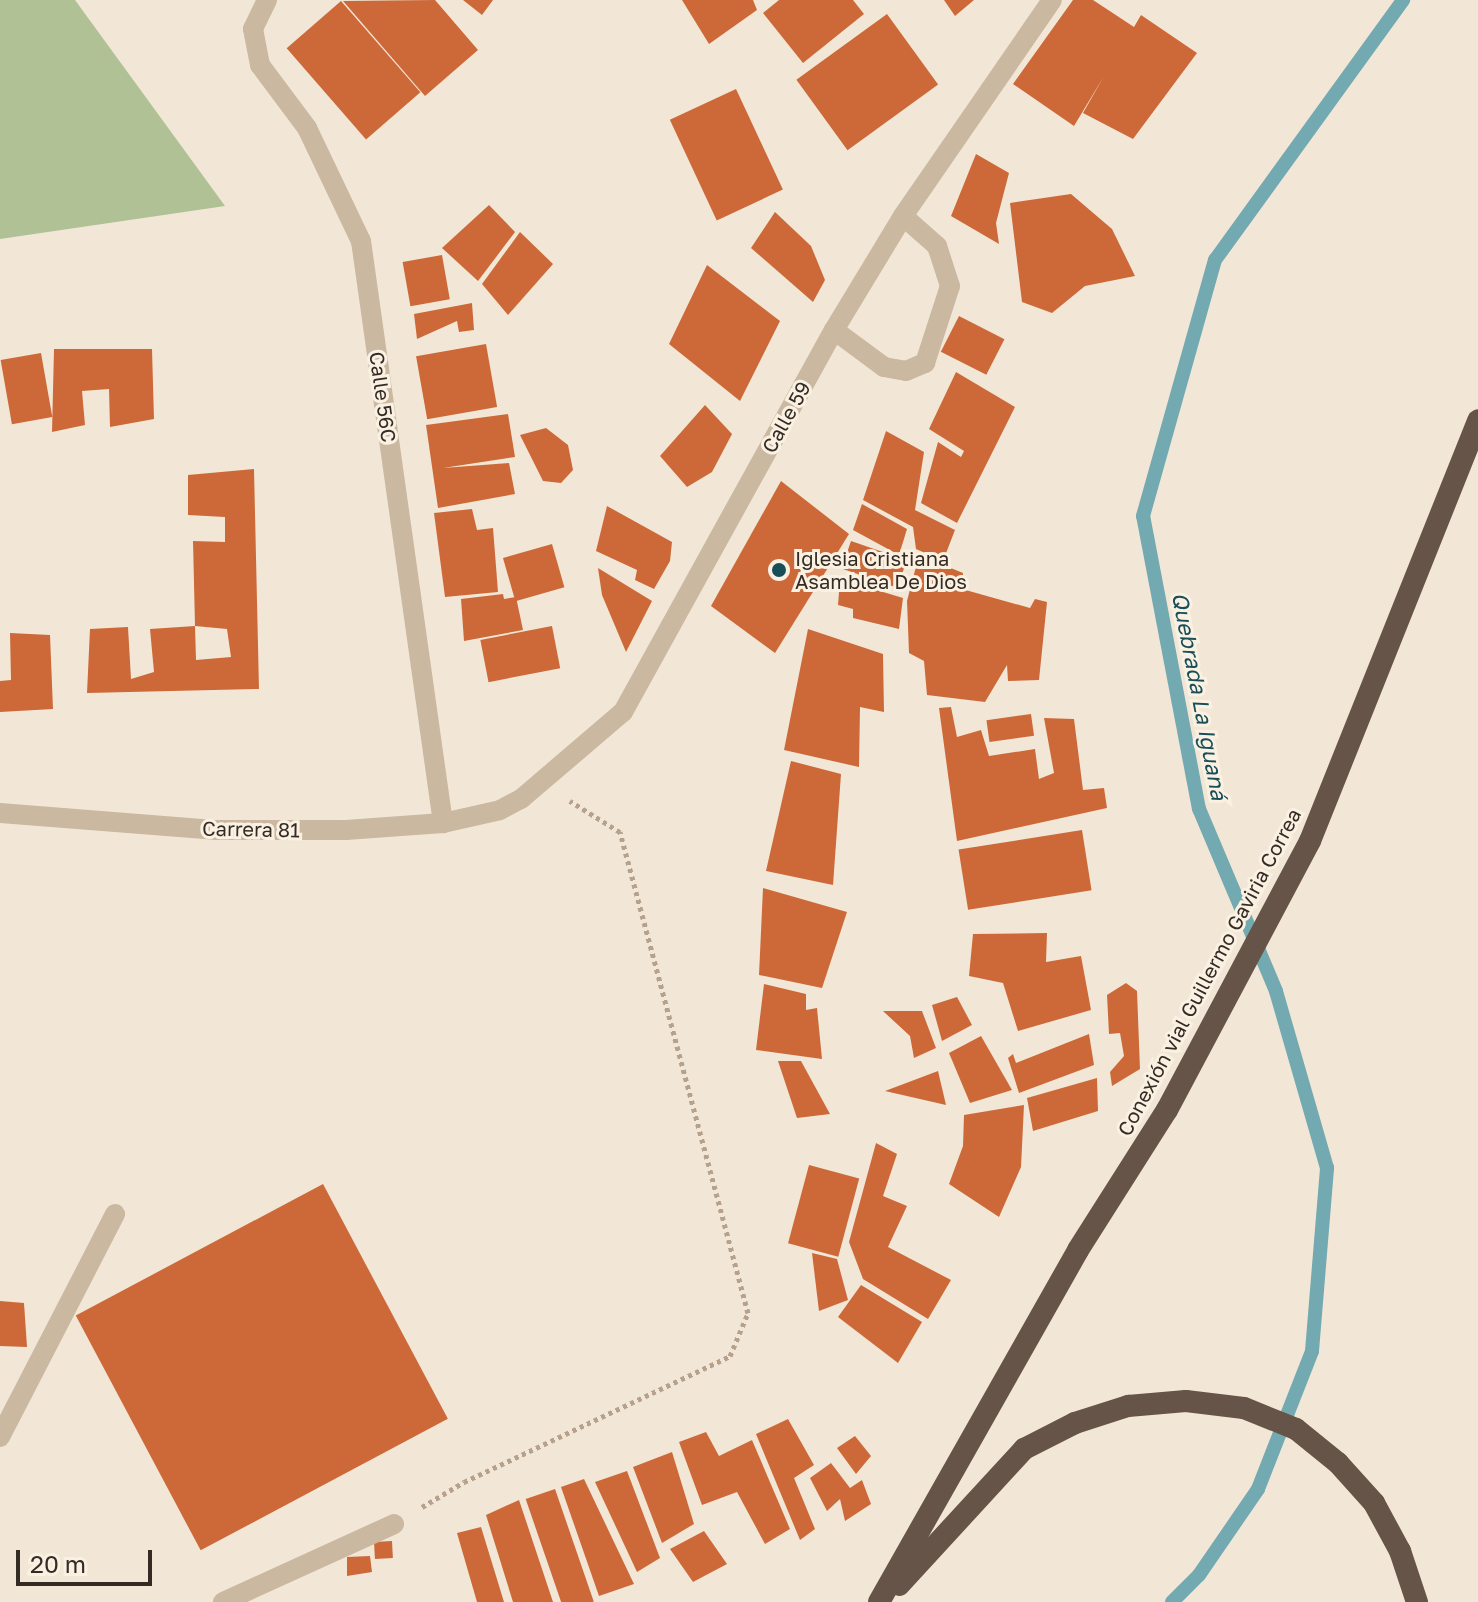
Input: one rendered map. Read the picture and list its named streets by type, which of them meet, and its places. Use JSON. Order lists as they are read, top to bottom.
{
  "streets": {
    "highway": ["Conexión vial Guillermo Gaviria Correa"],
    "street": ["Calle 56C", "Calle 59", "Carrera 81"]
  },
  "crossings": [
    ["Calle 56C", "Carrera 81"],
    ["Calle 59", "Carrera 81"]
  ],
  "water": ["Quebrada La Iguaná"],
  "places": ["Iglesia Cristiana Asamblea De Dios"],
  "scale_bar": "20 m"
}
